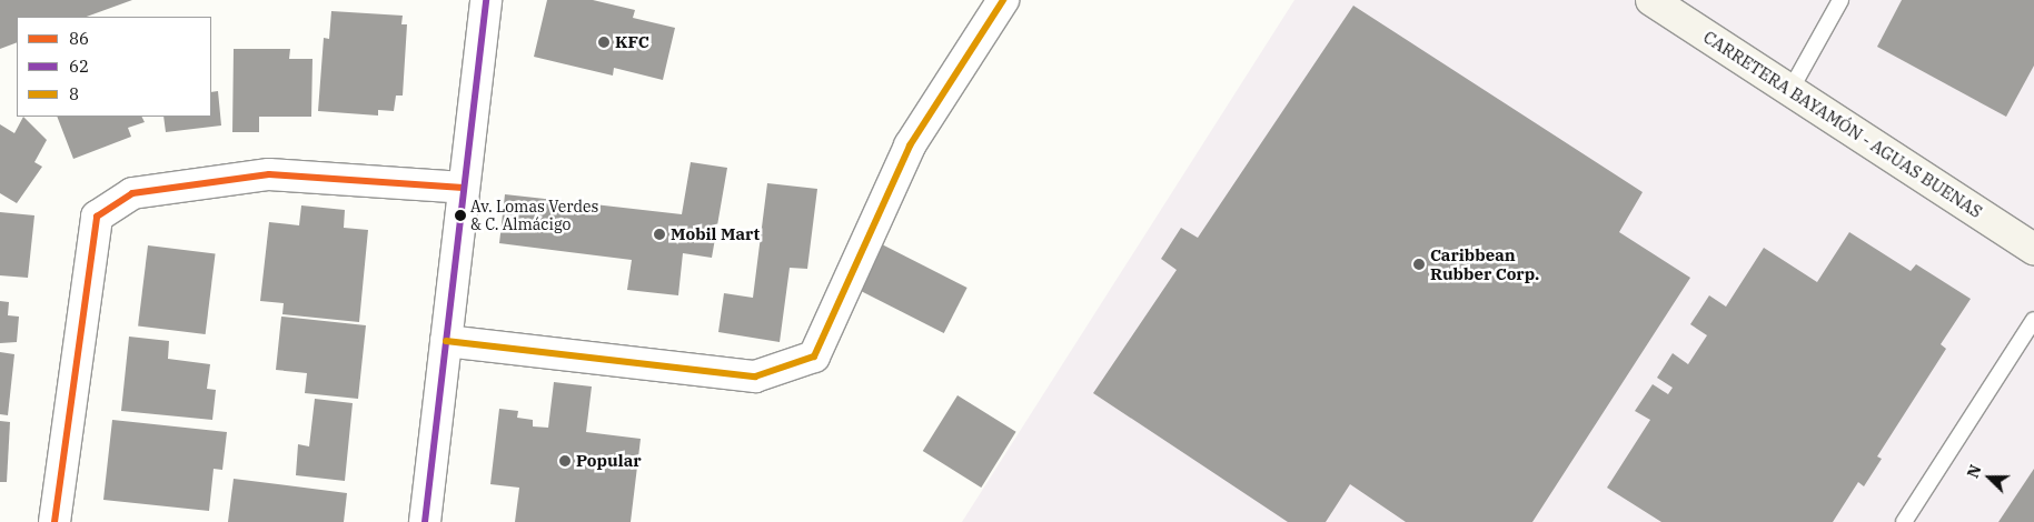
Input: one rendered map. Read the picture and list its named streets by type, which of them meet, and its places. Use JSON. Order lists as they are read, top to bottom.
{
  "streets": {
    "main road": ["CARRETERA BAYAMÓN - AGUAS BUENAS"]
  },
  "places": [
    "KFC",
    "Av. Lomas Verdes & C. Almácigo",
    "Mobil Mart",
    "Caribbean Rubber Corp.",
    "Popular"
  ],
  "lines": ["transit line 62", "transit line 8", "transit line 86"],
  "legend": ["86", "62", "8"],
  "north": "left"
}
